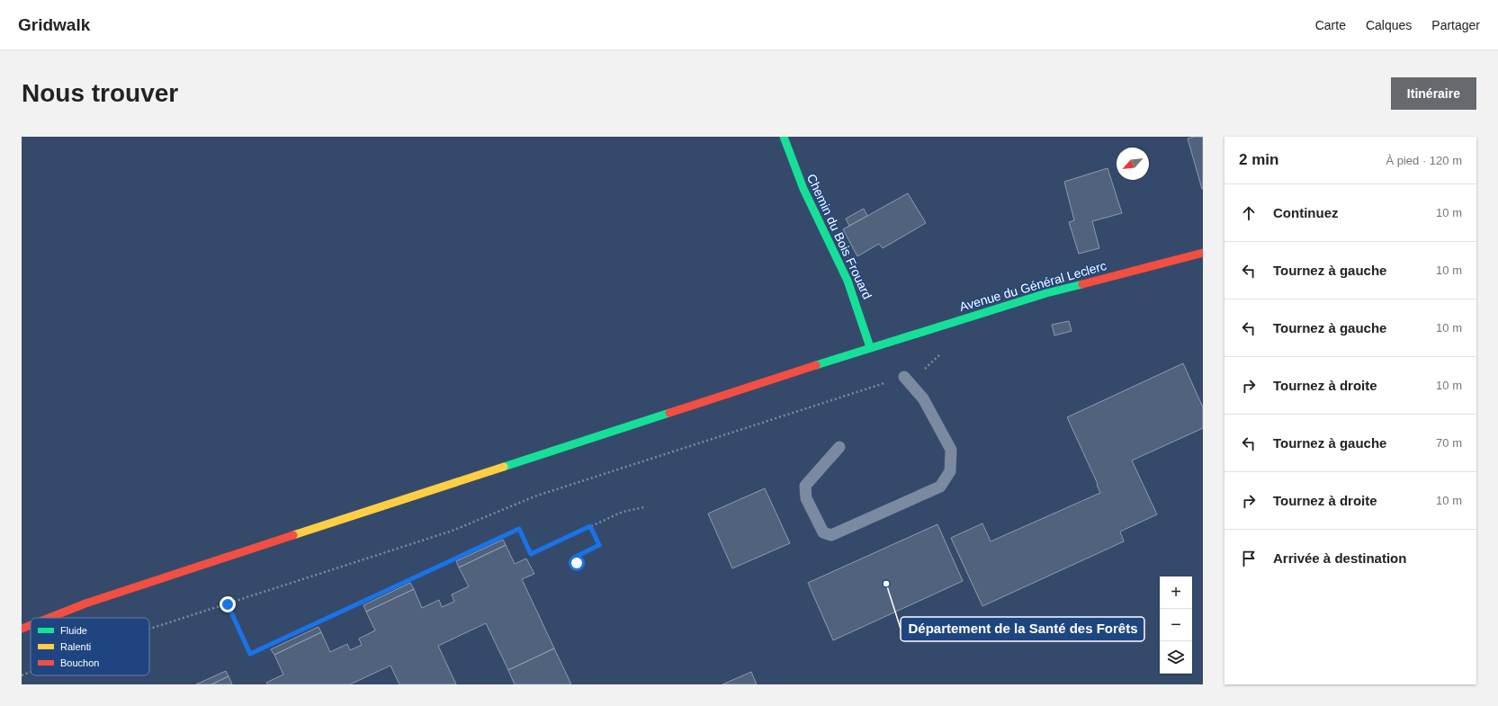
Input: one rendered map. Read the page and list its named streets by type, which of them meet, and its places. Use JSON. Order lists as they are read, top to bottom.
{
  "streets": {
    "main road": ["Chemin du Bois Frouard", "Avenue du Général Leclerc"]
  },
  "crossings": [
    ["Chemin du Bois Frouard", "Avenue du Général Leclerc"]
  ],
  "places": ["Département de la Santé des Forêts"],
  "legend": ["Fluide", "Ralenti", "Bouchon"],
  "north": "bottom left",
  "page": {
    "header": "Gridwalk",
    "nav": ["Carte", "Calques", "Partager"],
    "buttons": "Itinéraire",
    "title": "Nous trouver",
    "heading": ["2 min", "À pied · 120 m"],
    "list": [
      ["Continuez", "10 m"],
      ["Tournez à gauche", "10 m"],
      ["Tournez à gauche", "10 m"],
      ["Tournez à droite", "10 m"],
      ["Tournez à gauche", "70 m"],
      ["Tournez à droite", "10 m"],
      "Arrivée à destination"
    ],
    "map_buttons": ["+", "−"]
  }
}
